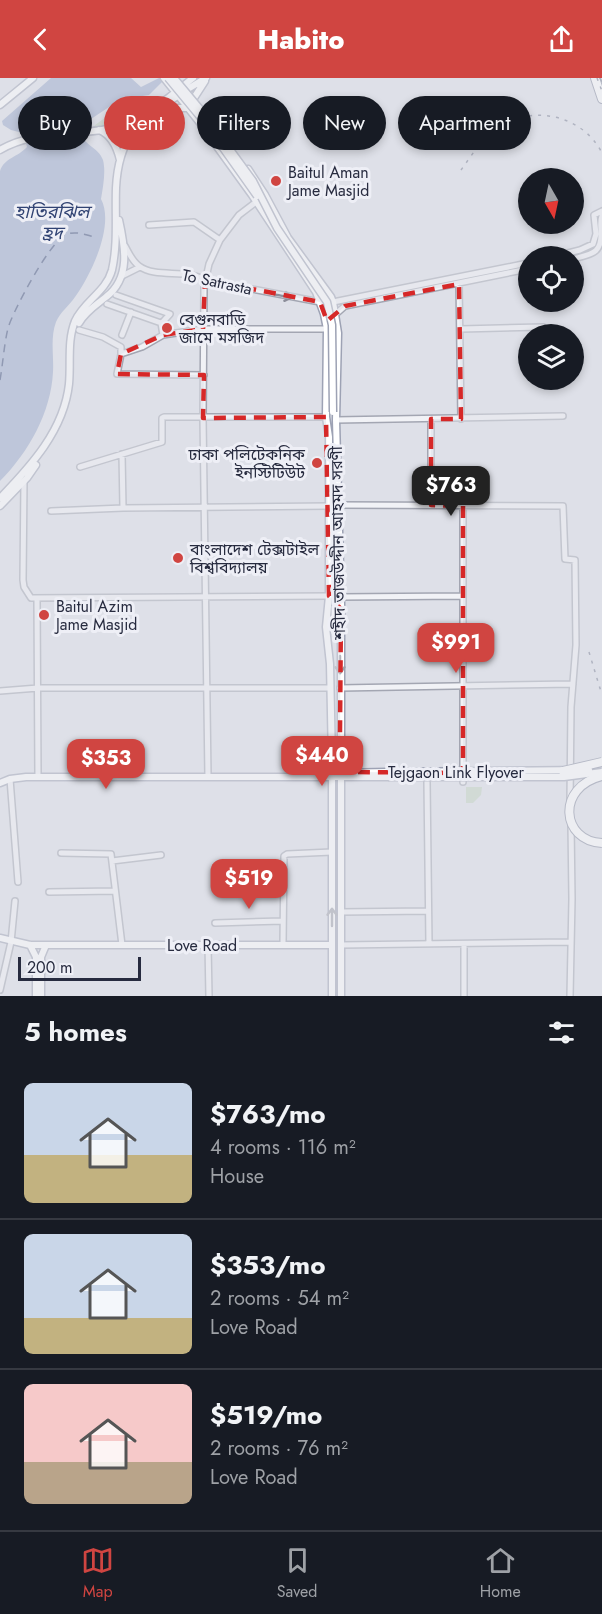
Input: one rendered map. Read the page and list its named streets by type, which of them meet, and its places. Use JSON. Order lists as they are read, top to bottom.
{
  "streets": {
    "main road": ["শহীদ তাজউদ্দীন আহমদ সরণী", "Tejgaon Link Flyover", "Love Road"],
    "street": ["To Satrasta"]
  },
  "crossings": [
    ["To Satrasta", "শহীদ তাজউদ্দীন আহমদ সরণী"],
    ["শহীদ তাজউদ্দীন আহমদ সরণী", "Tejgaon Link Flyover"]
  ],
  "water": ["হাতিরঝিল হ্রদ"],
  "places": [
    "Baitul Aman Jame Masjid",
    "বেগুনবাড়ি জামে মসজিদ",
    "ঢাকা পলিটেকনিক ইনস্টিটিউট",
    "বাংলাদেশ টেক্সটাইল বিশ্ববিদ্যালয়",
    "Baitul Azim Jame Masjid"
  ],
  "scale_bar": "200 m",
  "north": "bottom",
  "page": {
    "header": "Habito",
    "chip": [
      "Buy",
      "Rent",
      "Filters",
      "New",
      "Apartment"
    ],
    "price": [
      "$763",
      "$991",
      "$440",
      "$353",
      "$519"
    ],
    "scale": "200 m",
    "heading": "5 homes",
    "list": [
      {
        "name": "$763/mo",
        "note": "4 rooms · 116 m² · House"
      },
      {
        "name": "$353/mo",
        "note": "2 rooms · 54 m² · Love Road"
      },
      {
        "name": "$519/mo",
        "note": "2 rooms · 76 m² · Love Road"
      }
    ],
    "tabs": ["Map", "Saved", "Home"]
  }
}
